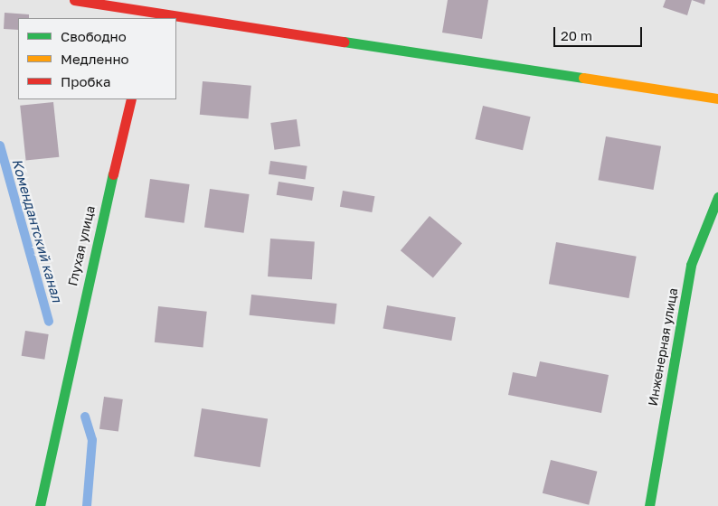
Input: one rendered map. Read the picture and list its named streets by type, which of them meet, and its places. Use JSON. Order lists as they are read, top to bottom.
{
  "streets": {
    "street": ["Глухая улица", "Инженерная улица"]
  },
  "water": ["Комендантский канал"],
  "legend": ["Свободно", "Медленно", "Пробка"],
  "scale_bar": "20 m"
}
